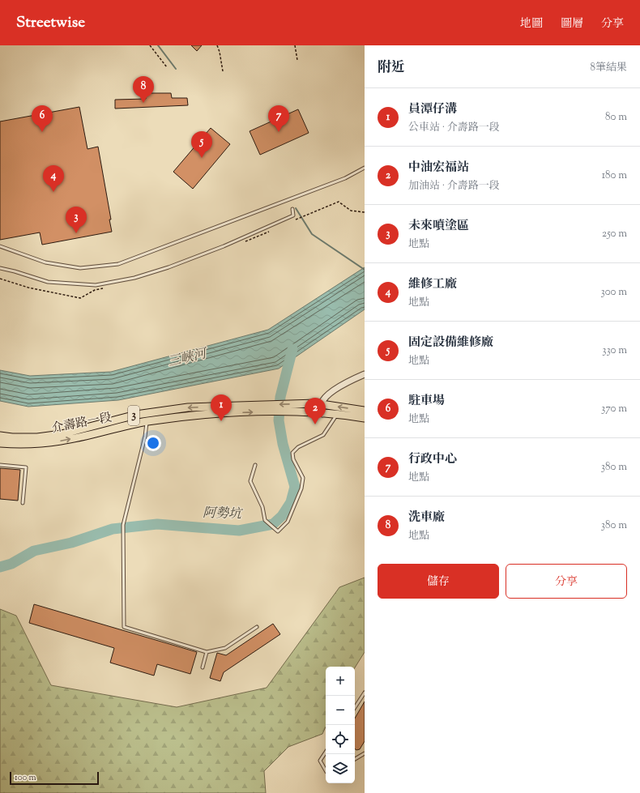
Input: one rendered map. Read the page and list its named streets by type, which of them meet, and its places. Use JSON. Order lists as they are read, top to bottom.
{
  "streets": {
    "main road": ["3", "介壽路一段"]
  },
  "crossings": [
    ["3", "介壽路一段"]
  ],
  "water": ["三峽河", "阿勢坑"],
  "scale_bar": "100 m",
  "page": {
    "header": "Streetwise",
    "nav": ["地圖", "圖層", "分享"],
    "heading": ["附近", "8筆結果"],
    "pins": [
      "8",
      "6",
      "7",
      "5",
      "4",
      "3",
      "1",
      "2"
    ],
    "list": [
      {
        "mark": "1",
        "name": "員潭仔溝",
        "note": "公車站 · 介壽路一段",
        "value": "80 m"
      },
      {
        "mark": "2",
        "name": "中油宏福站",
        "note": "加油站 · 介壽路一段",
        "value": "180 m"
      },
      {
        "mark": "3",
        "name": "未來噴塗區",
        "note": "地點",
        "value": "250 m"
      },
      {
        "mark": "4",
        "name": "維修工廠",
        "note": "地點",
        "value": "300 m"
      },
      {
        "mark": "5",
        "name": "固定設備維修廠",
        "note": "地點",
        "value": "330 m"
      },
      {
        "mark": "6",
        "name": "駐車場",
        "note": "地點",
        "value": "370 m"
      },
      {
        "mark": "7",
        "name": "行政中心",
        "note": "地點",
        "value": "380 m"
      },
      {
        "mark": "8",
        "name": "洗車廠",
        "note": "地點",
        "value": "380 m"
      }
    ],
    "buttons": ["儲存", "分享"],
    "map_buttons": ["+", "−"],
    "scale": "100 m"
  }
}
